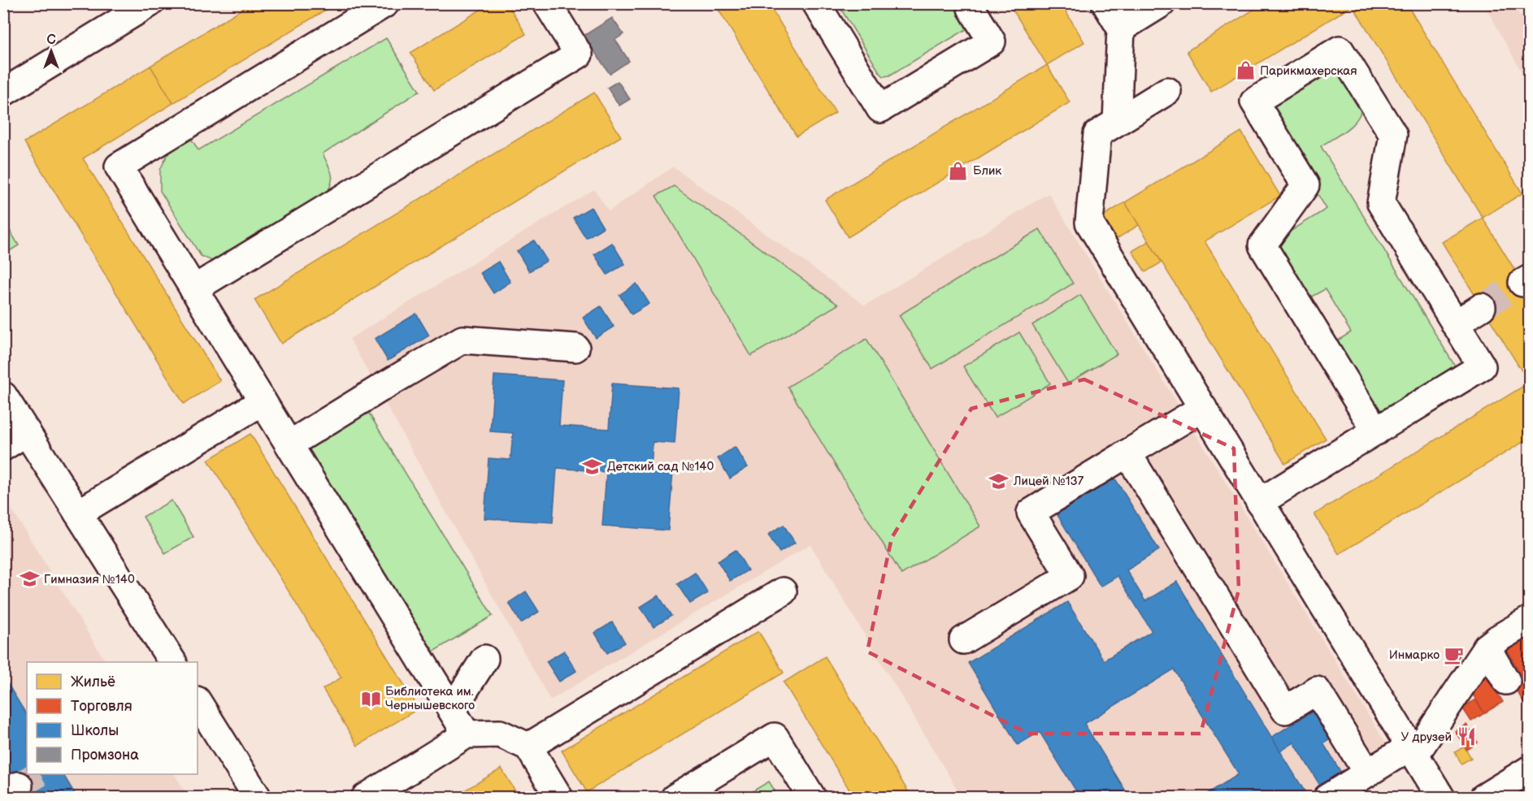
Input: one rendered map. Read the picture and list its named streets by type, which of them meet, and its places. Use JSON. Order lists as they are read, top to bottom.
{
  "places": {
    "shop": ["Парикмахерская", "Блик"],
    "school or university": ["Детский сад №140", "Лицей №137", "Гимназия №140"],
    "cafe": ["Инмарко"],
    "library": ["Библиотека им. Чернышевского"],
    "restaurant": ["У друзей"]
  },
  "legend": [
    "Жильё",
    "Торговля",
    "Школы",
    "Промзона"
  ],
  "north": "top"
}
